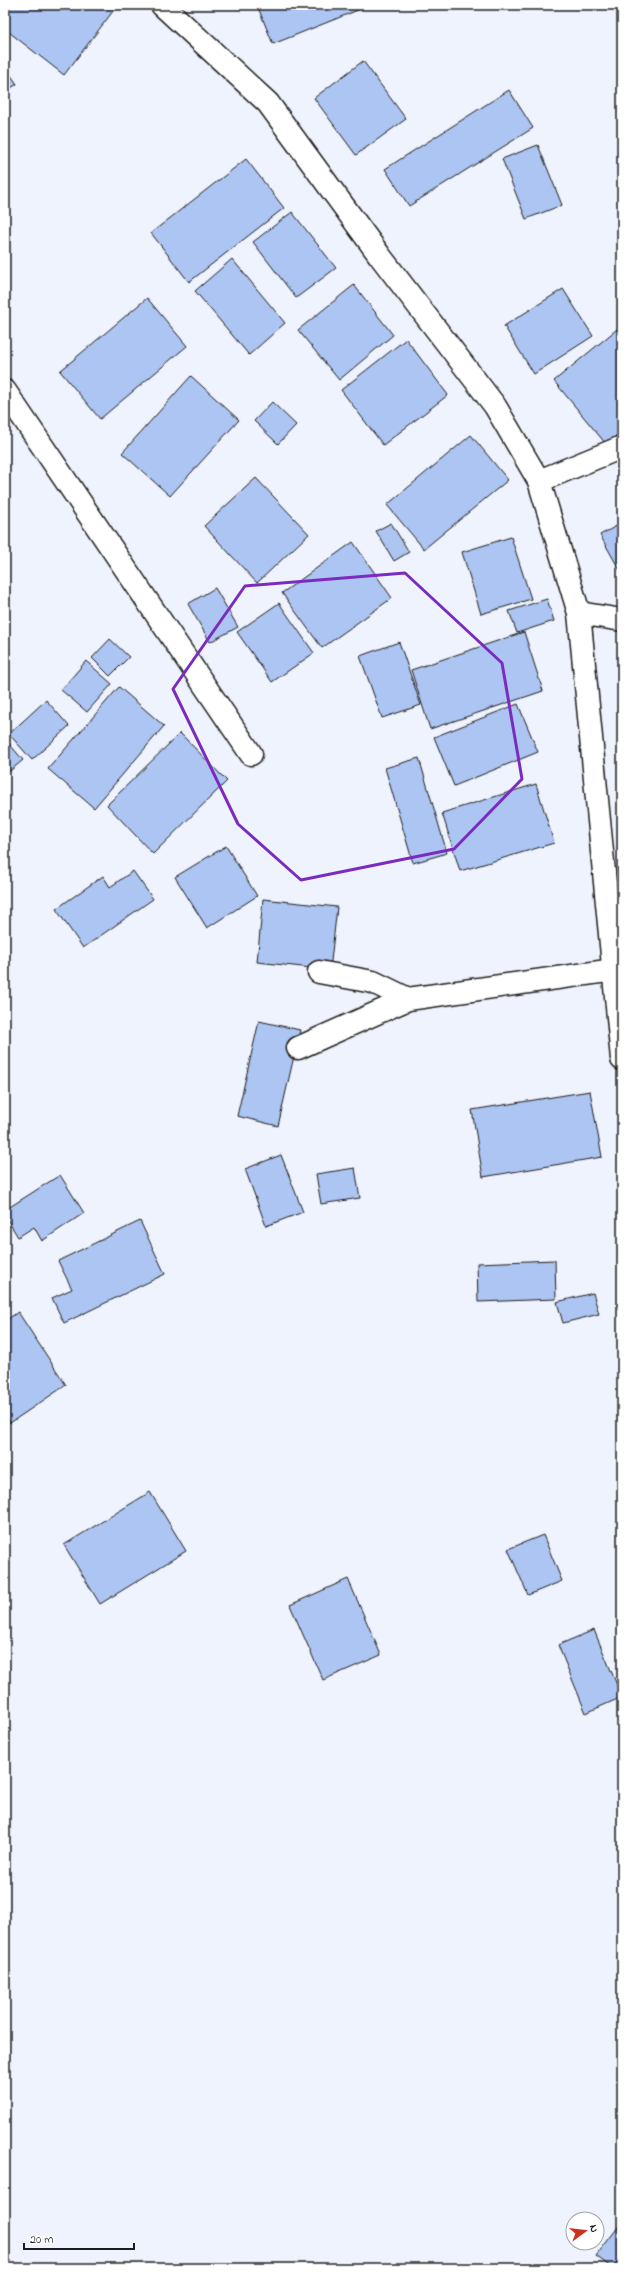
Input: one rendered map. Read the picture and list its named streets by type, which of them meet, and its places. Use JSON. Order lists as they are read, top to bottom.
{
  "scale_bar": "20 m",
  "north": "right"
}
